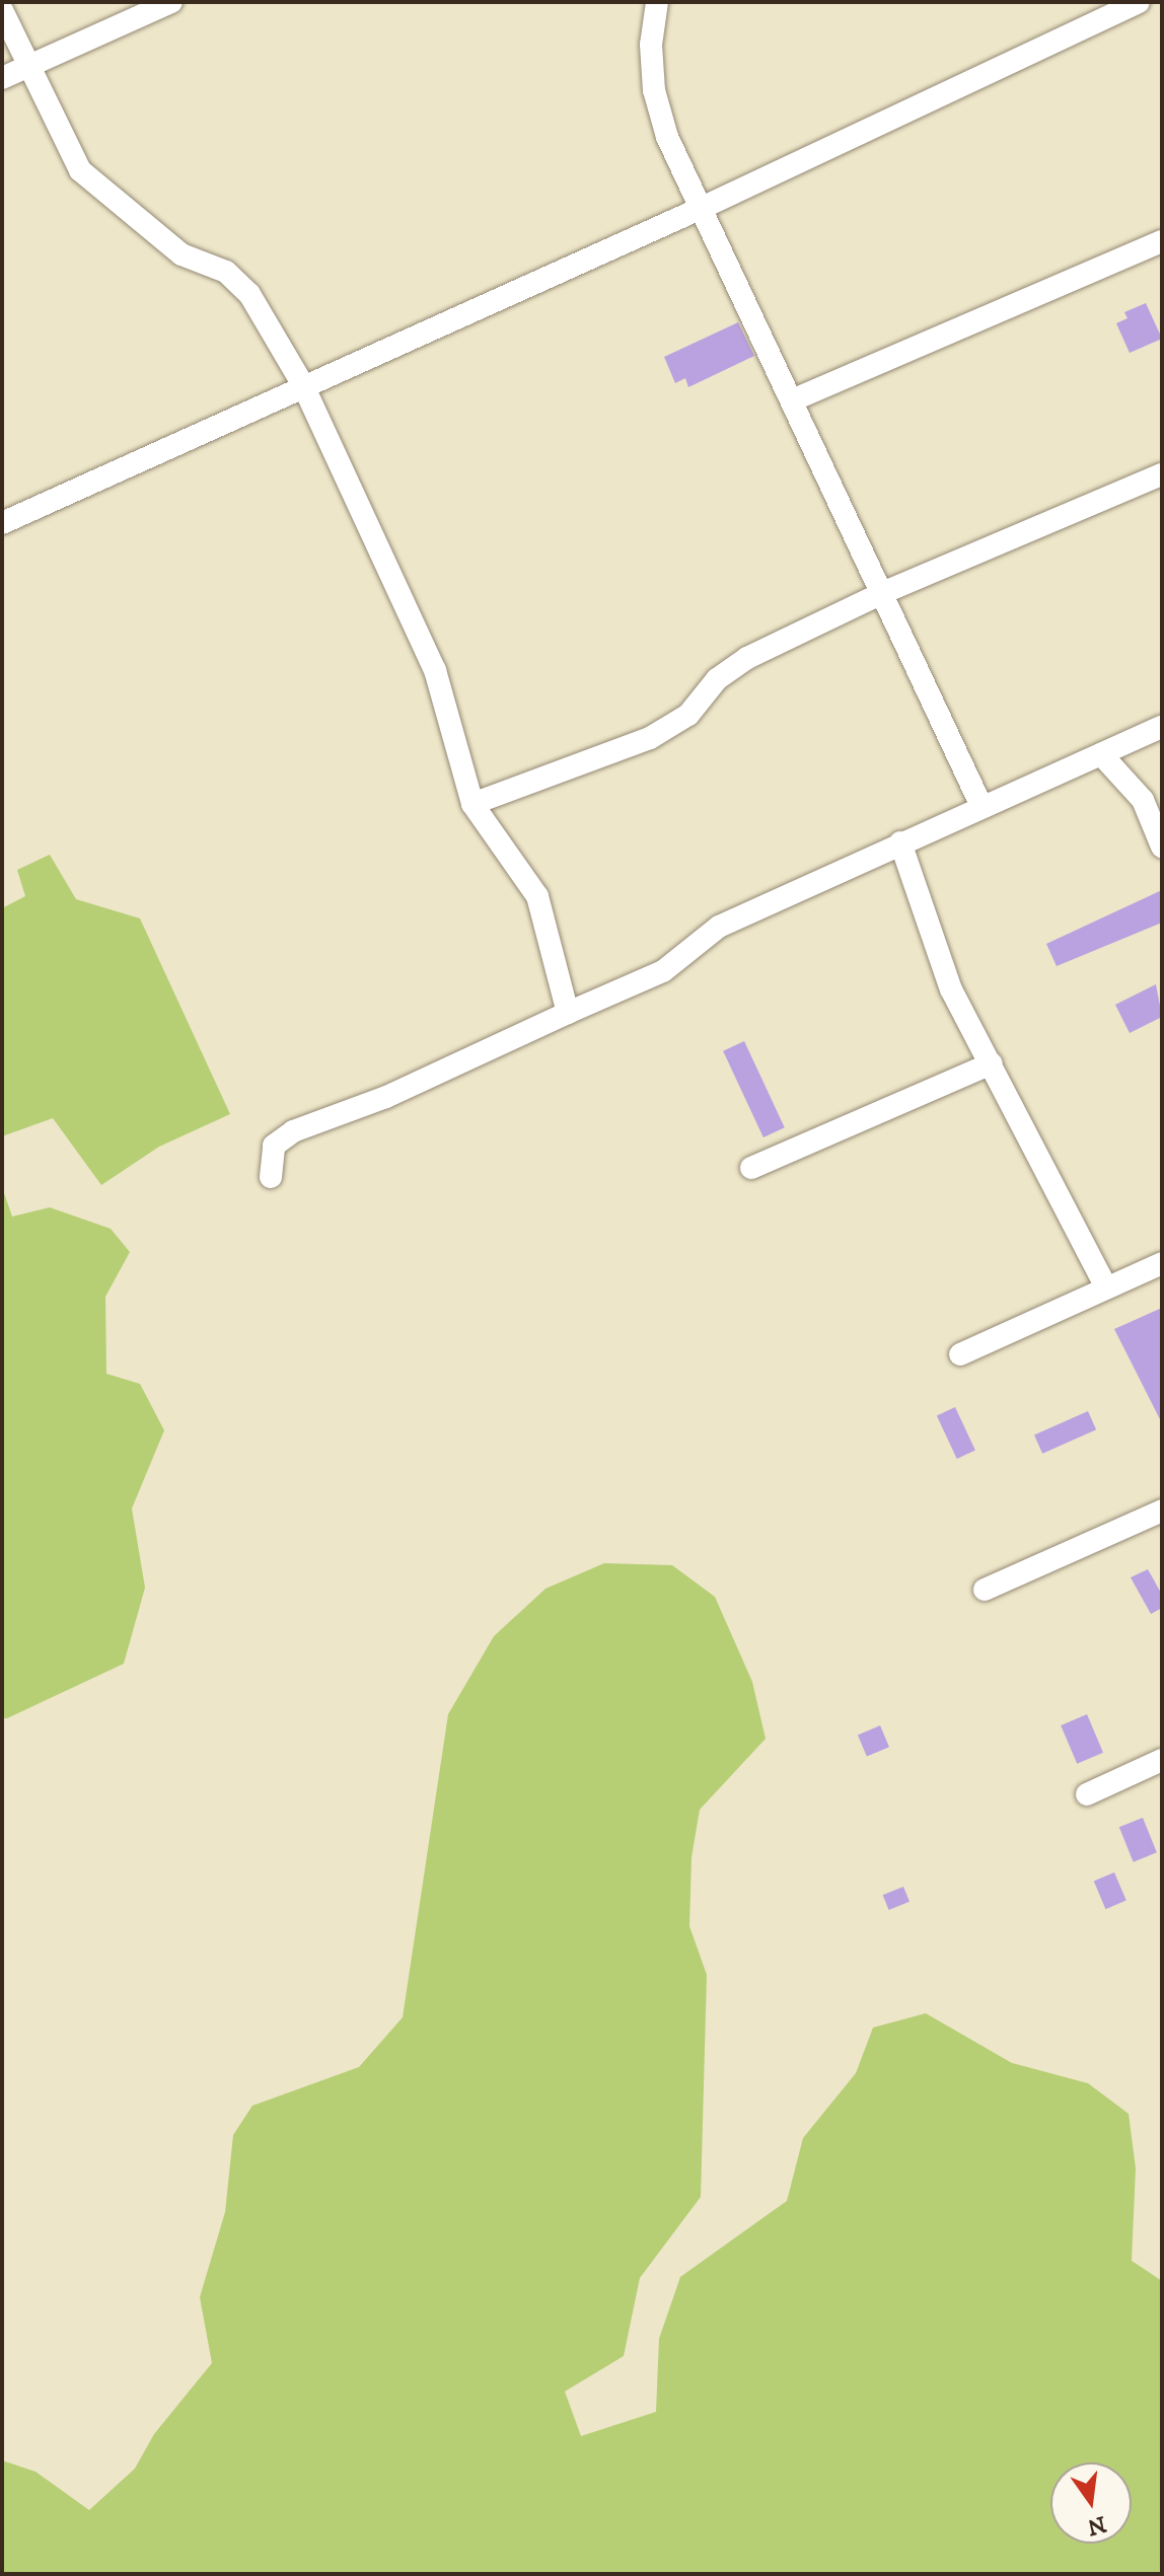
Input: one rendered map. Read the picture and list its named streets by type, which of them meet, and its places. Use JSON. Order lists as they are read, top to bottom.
{
  "north": "bottom"
}
